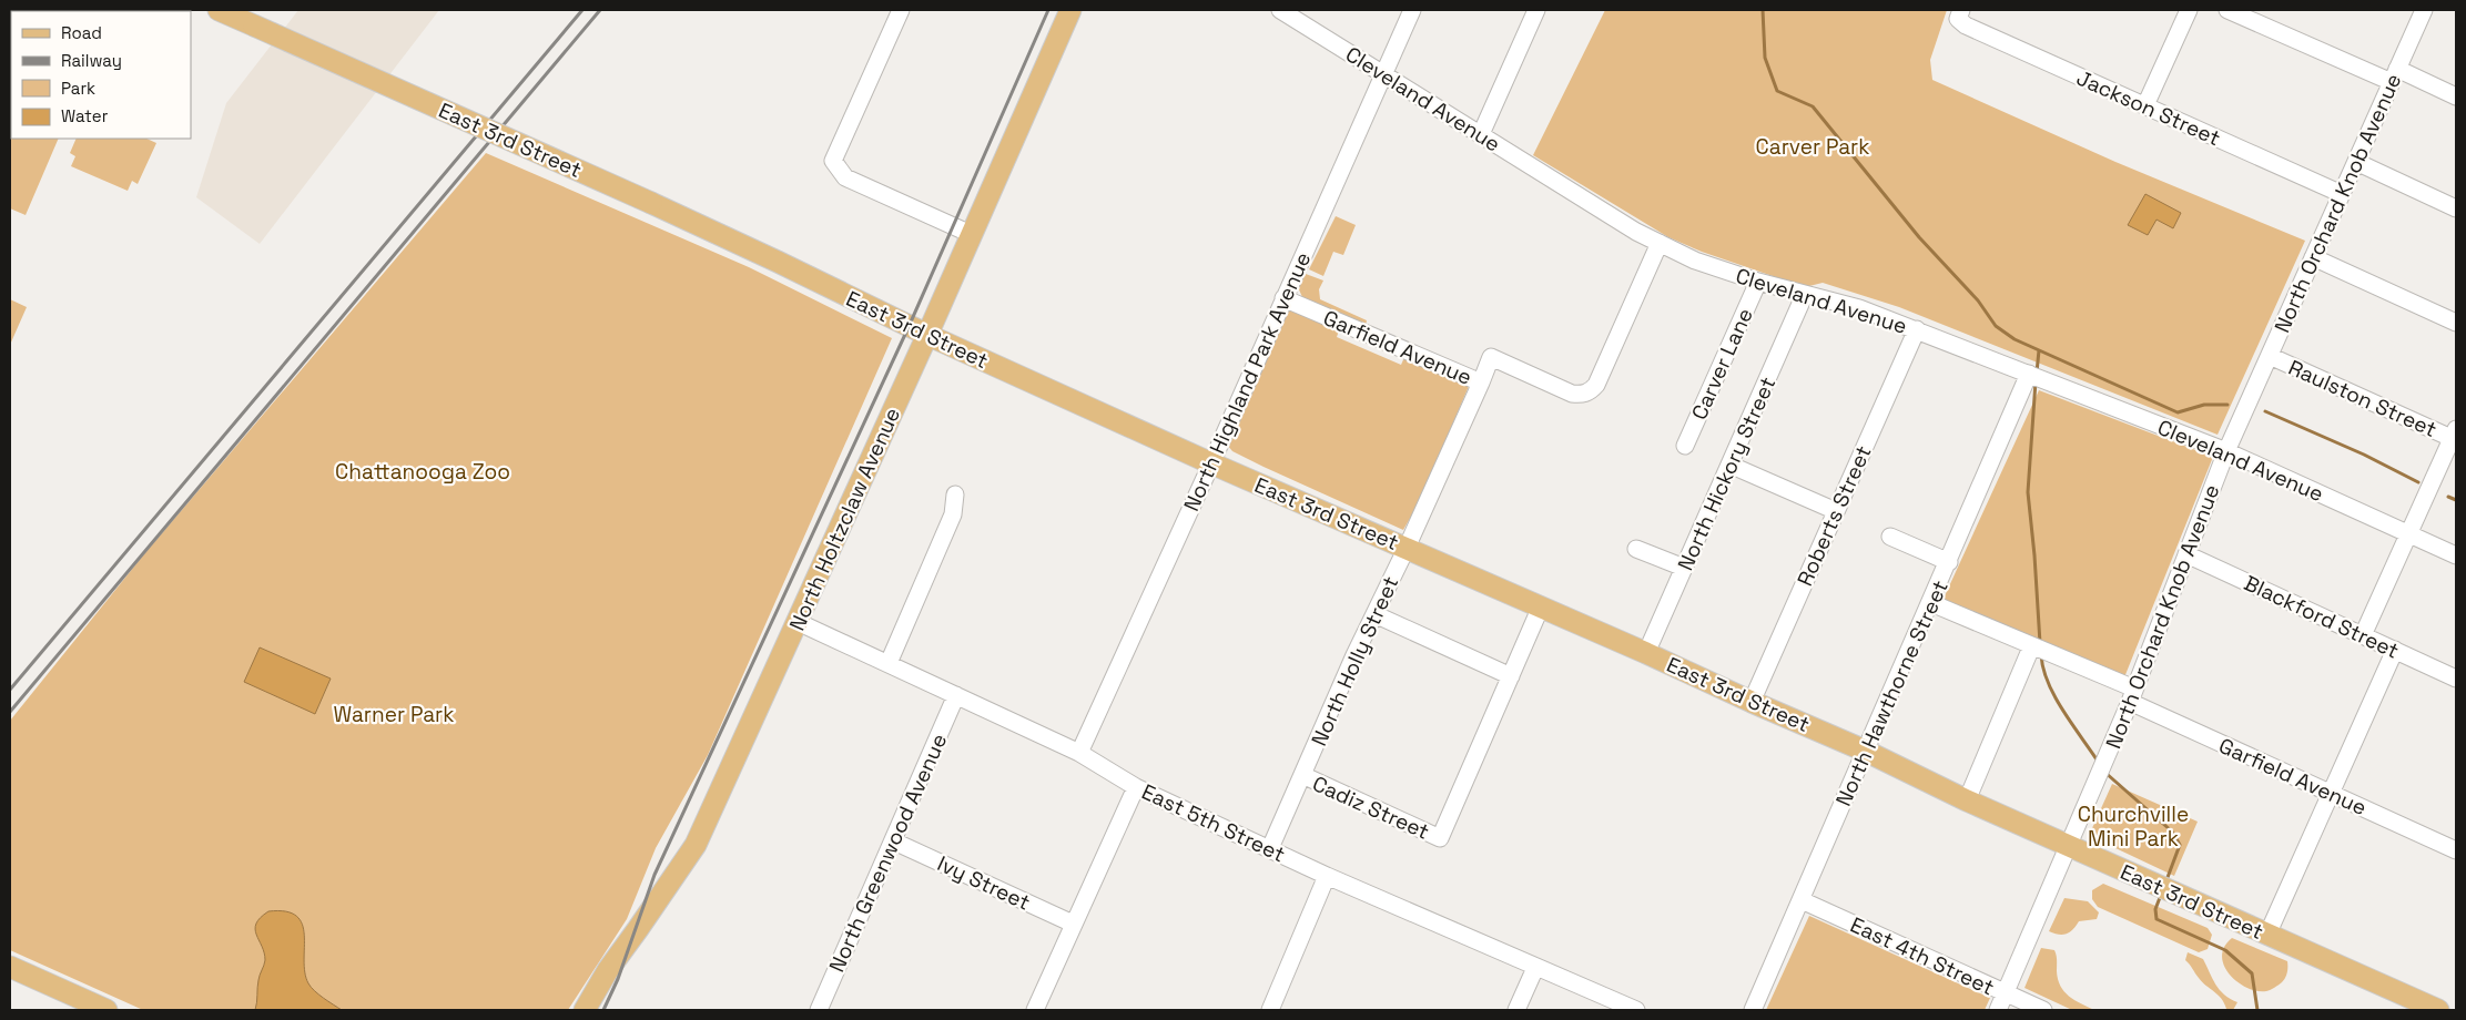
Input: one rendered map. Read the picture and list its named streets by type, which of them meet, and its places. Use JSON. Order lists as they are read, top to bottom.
{
  "streets": {
    "main road": ["East 3rd Street", "North Holtzclaw Avenue"],
    "street": [
      "Cleveland Avenue",
      "Jackson Street",
      "North Orchard Knob Avenue",
      "Garfield Avenue",
      "Carver Lane",
      "North Highland Park Avenue",
      "Raulston Street",
      "North Hickory Street",
      "Roberts Street",
      "Blackford Street",
      "North Holly Street",
      "North Hawthorne Street",
      "Cadiz Street",
      "East 5th Street",
      "North Greenwood Avenue",
      "Ivy Street",
      "East 4th Street"
    ]
  },
  "crossings": [
    ["Cleveland Avenue", "North Orchard Knob Avenue"],
    ["Cleveland Avenue", "Garfield Avenue"],
    ["Cleveland Avenue", "Carver Lane"],
    ["Cleveland Avenue", "North Highland Park Avenue"],
    ["Cleveland Avenue", "North Hickory Street"],
    ["Cleveland Avenue", "Roberts Street"],
    ["Cleveland Avenue", "North Hawthorne Street"],
    ["Jackson Street", "North Orchard Knob Avenue"],
    ["East 3rd Street", "North Orchard Knob Avenue"],
    ["East 3rd Street", "North Highland Park Avenue"],
    ["East 3rd Street", "North Hickory Street"],
    ["East 3rd Street", "Roberts Street"],
    ["East 3rd Street", "North Holtzclaw Avenue"],
    ["East 3rd Street", "North Holly Street"],
    ["East 3rd Street", "North Hawthorne Street"],
    ["North Orchard Knob Avenue", "Garfield Avenue"],
    ["North Orchard Knob Avenue", "Raulston Street"],
    ["North Orchard Knob Avenue", "Blackford Street"],
    ["North Orchard Knob Avenue", "East 4th Street"],
    ["Garfield Avenue", "North Highland Park Avenue"],
    ["Garfield Avenue", "North Holly Street"],
    ["Garfield Avenue", "North Hawthorne Street"],
    ["North Highland Park Avenue", "East 5th Street"],
    ["North Holtzclaw Avenue", "East 5th Street"],
    ["North Holly Street", "Cadiz Street"],
    ["North Holly Street", "East 5th Street"],
    ["North Hawthorne Street", "East 4th Street"],
    ["East 5th Street", "North Greenwood Avenue"],
    ["North Greenwood Avenue", "Ivy Street"]
  ],
  "parks": [
    "Carver Park",
    "Chattanooga Zoo",
    "Warner Park",
    "Churchville Mini Park"
  ],
  "legend": [
    "Road",
    "Railway",
    "Park",
    "Water"
  ]
}
